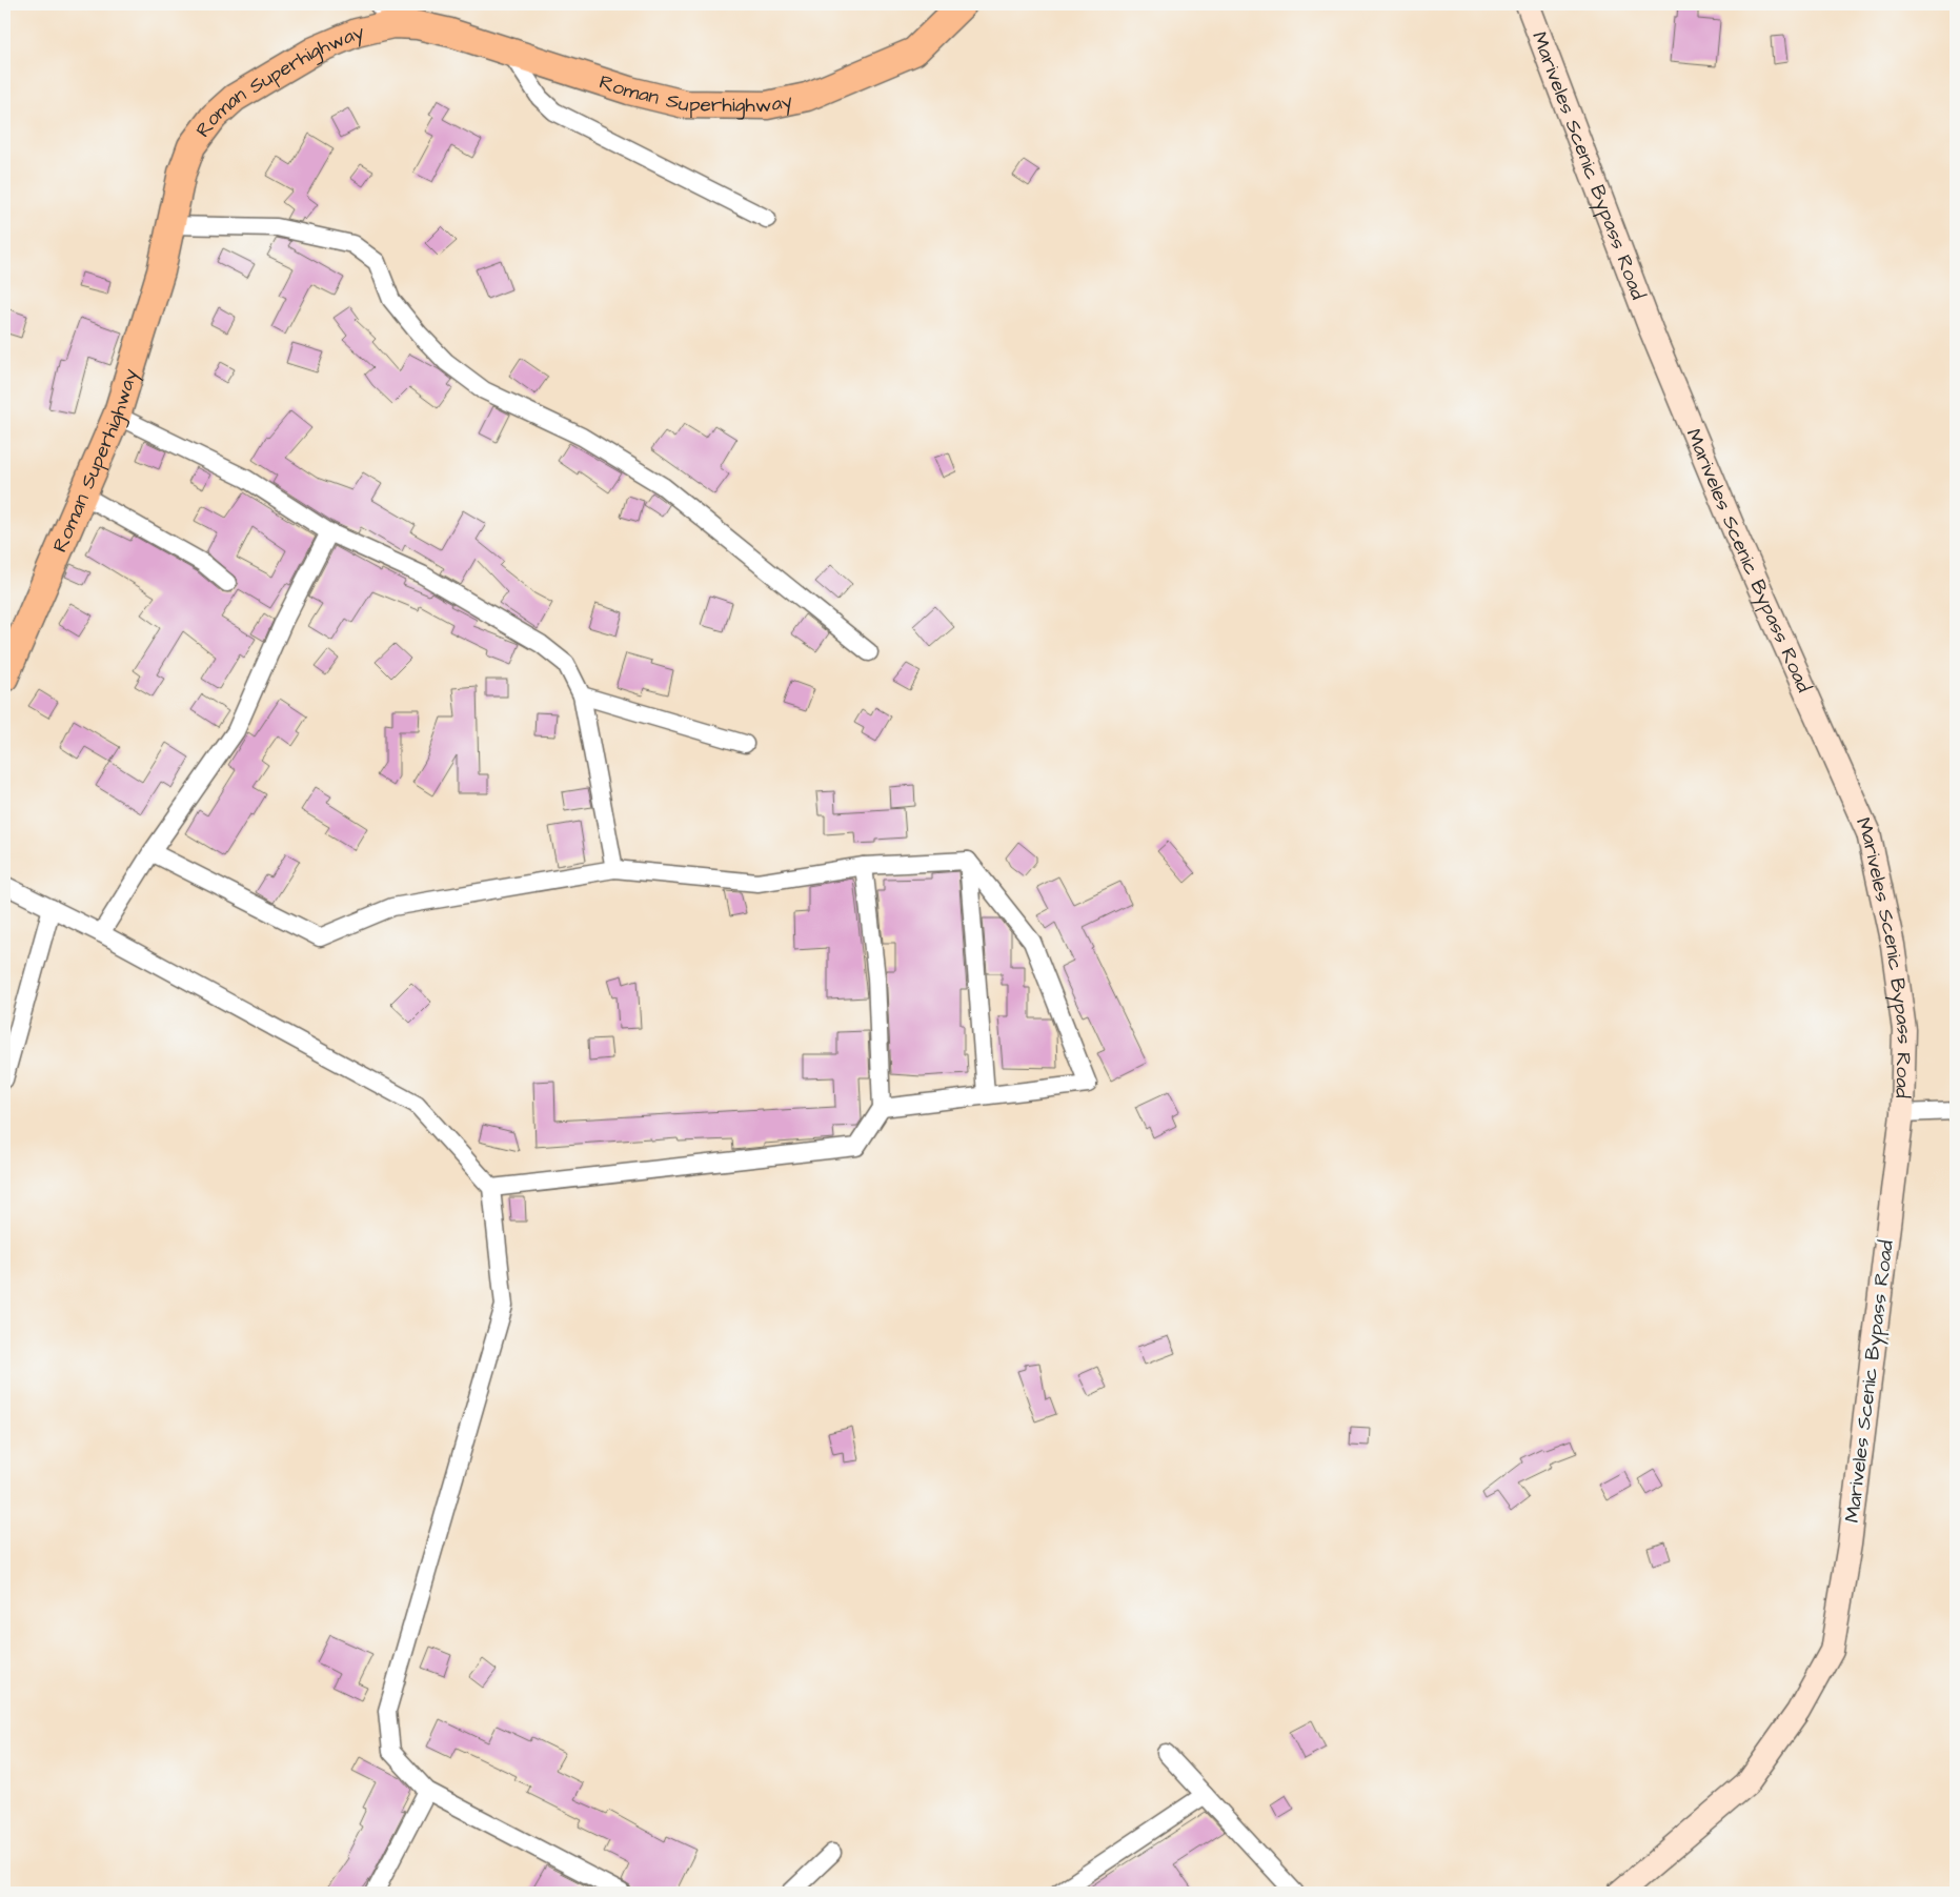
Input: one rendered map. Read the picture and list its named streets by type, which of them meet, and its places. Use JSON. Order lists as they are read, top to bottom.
{
  "streets": {
    "main road": ["Roman Superhighway", "Mariveles Scenic Bypass Road"]
  }
}
